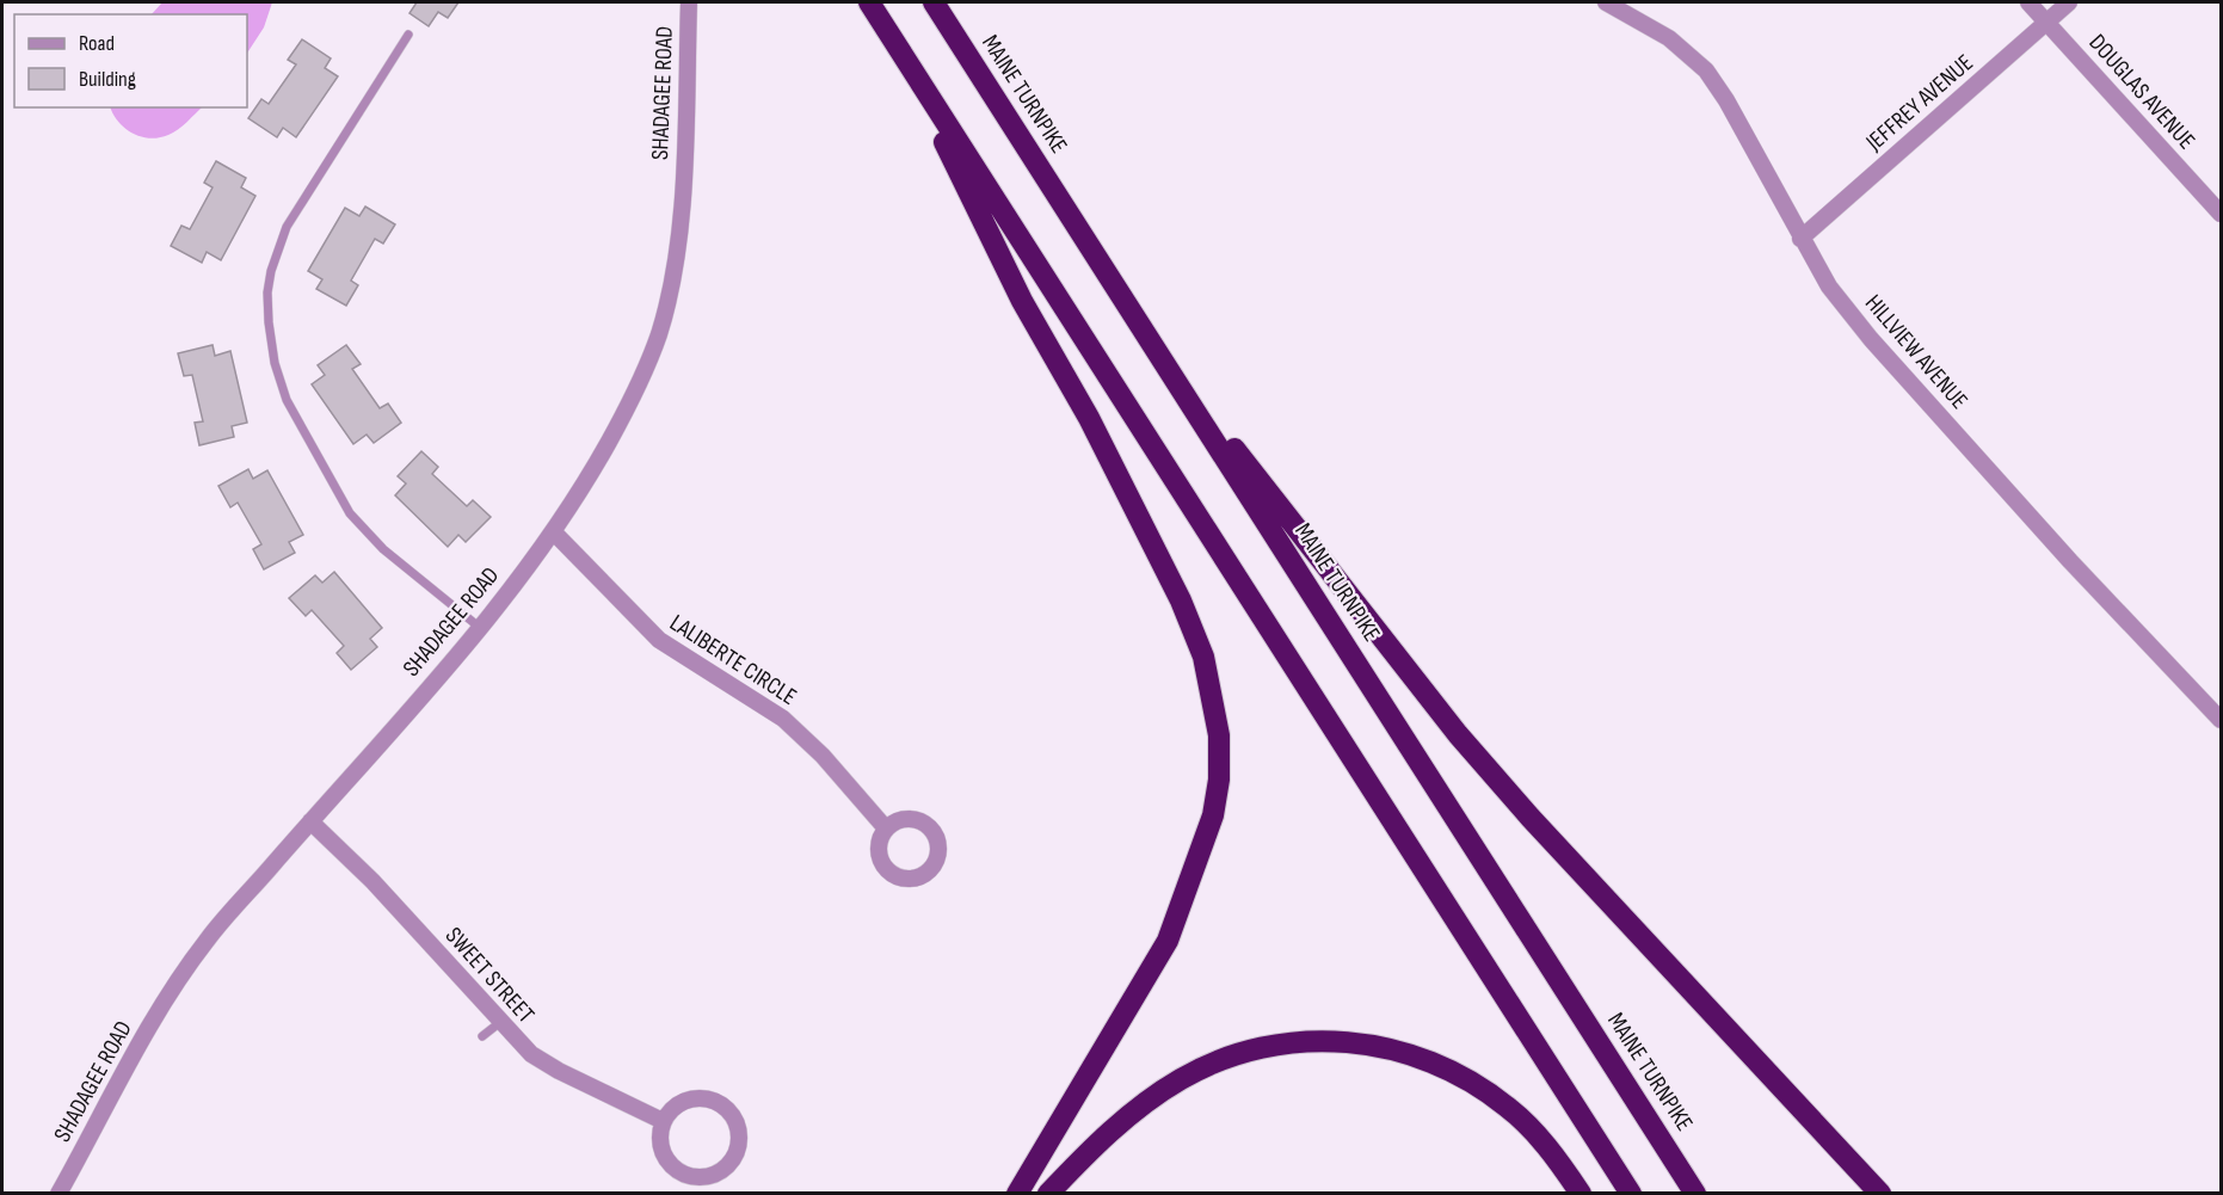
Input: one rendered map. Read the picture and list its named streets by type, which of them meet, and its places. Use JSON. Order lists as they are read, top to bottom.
{
  "streets": {
    "highway": ["MAINE TURNPIKE"],
    "street": [
      "DOUGLAS AVENUE",
      "SHADAGEE ROAD",
      "JEFFREY AVENUE",
      "HILLVIEW AVENUE",
      "LALIBERTE CIRCLE",
      "SWEET STREET"
    ]
  },
  "crossings": [
    ["DOUGLAS AVENUE", "JEFFREY AVENUE"],
    ["SHADAGEE ROAD", "LALIBERTE CIRCLE"],
    ["SHADAGEE ROAD", "SWEET STREET"],
    ["JEFFREY AVENUE", "HILLVIEW AVENUE"]
  ],
  "legend": ["Road", "Building"]
}
